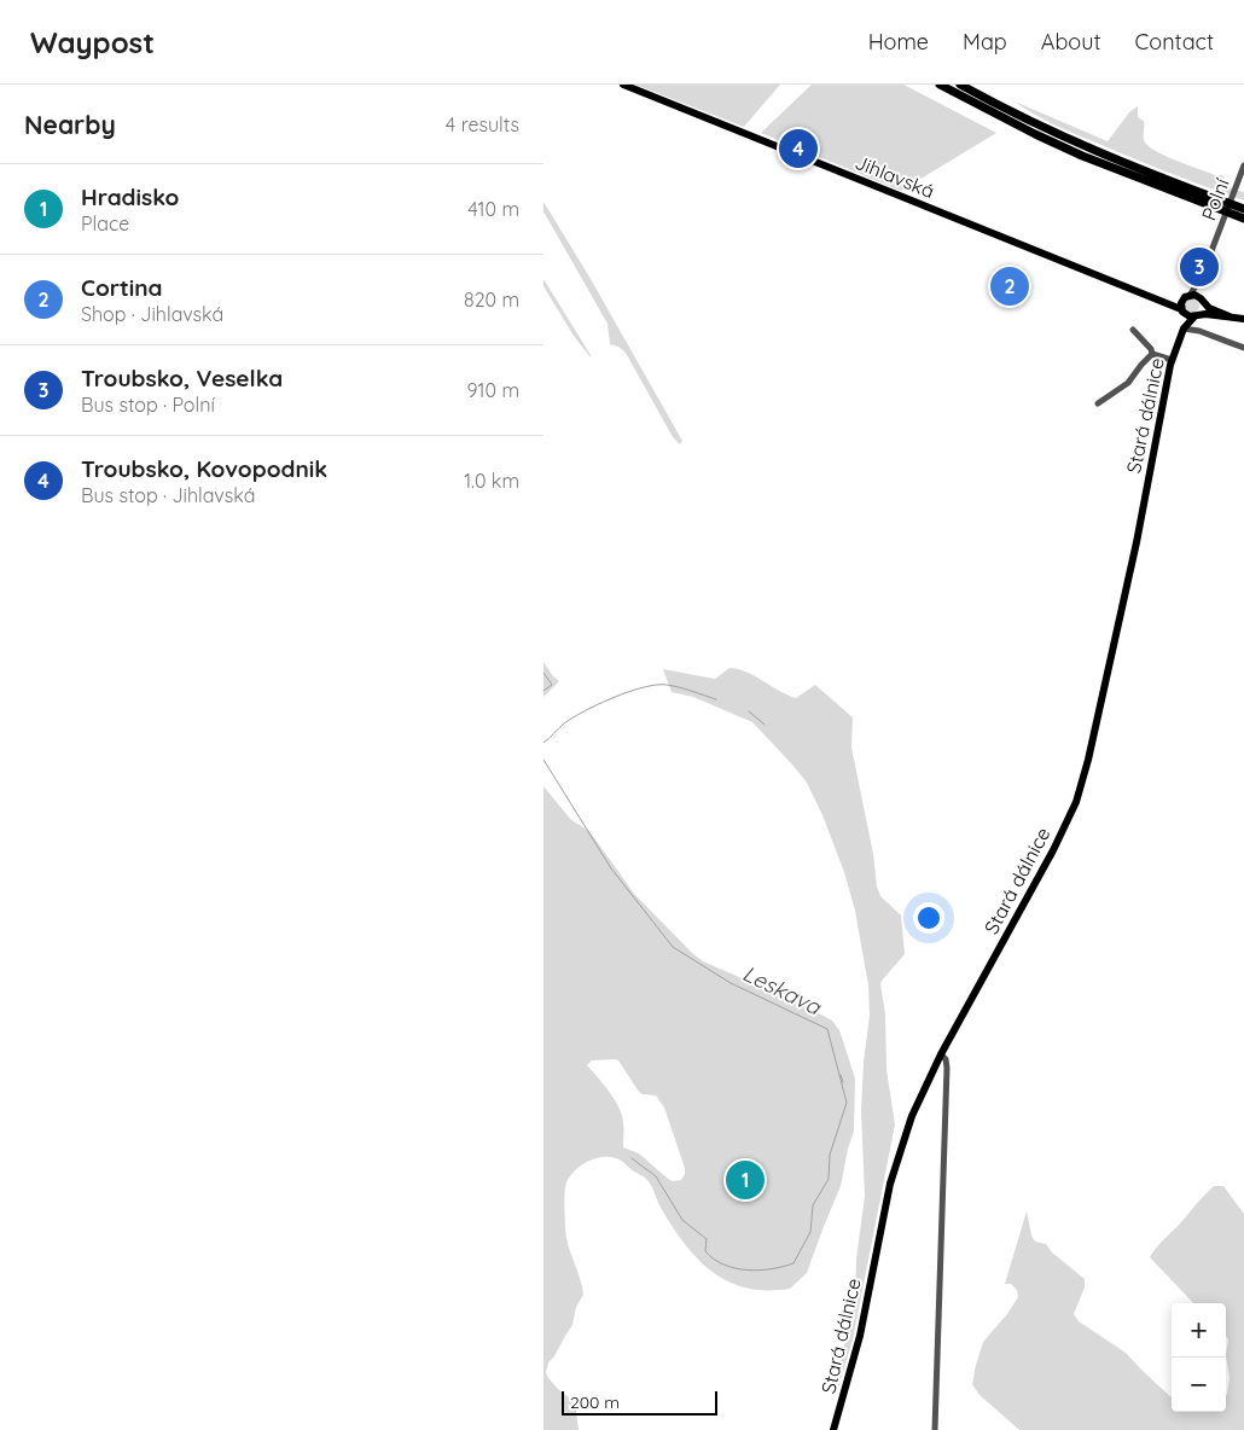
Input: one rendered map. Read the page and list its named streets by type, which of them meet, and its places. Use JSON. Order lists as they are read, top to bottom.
{
  "streets": {
    "main road": ["Jihlavská", "Stará dálnice"],
    "street": ["Polní"]
  },
  "crossings": [
    ["Jihlavská", "Polní"],
    ["Jihlavská", "Stará dálnice"],
    ["Polní", "Stará dálnice"]
  ],
  "water": ["Leskava"],
  "scale_bar": "200 m",
  "page": {
    "header": "Waypost",
    "nav": [
      "Home",
      "Map",
      "About",
      "Contact"
    ],
    "heading": ["Nearby", "4 results"],
    "pins": [
      "4",
      "3",
      "2",
      "1"
    ],
    "list": [
      {
        "mark": "1",
        "name": "Hradisko",
        "note": "Place",
        "value": "410 m"
      },
      {
        "mark": "2",
        "name": "Cortina",
        "note": "Shop · Jihlavská",
        "value": "820 m"
      },
      {
        "mark": "3",
        "name": "Troubsko, Veselka",
        "note": "Bus stop · Polní",
        "value": "910 m"
      },
      {
        "mark": "4",
        "name": "Troubsko, Kovopodnik",
        "note": "Bus stop · Jihlavská",
        "value": "1.0 km"
      }
    ],
    "map_buttons": ["+", "−"],
    "scale": "200 m"
  }
}
